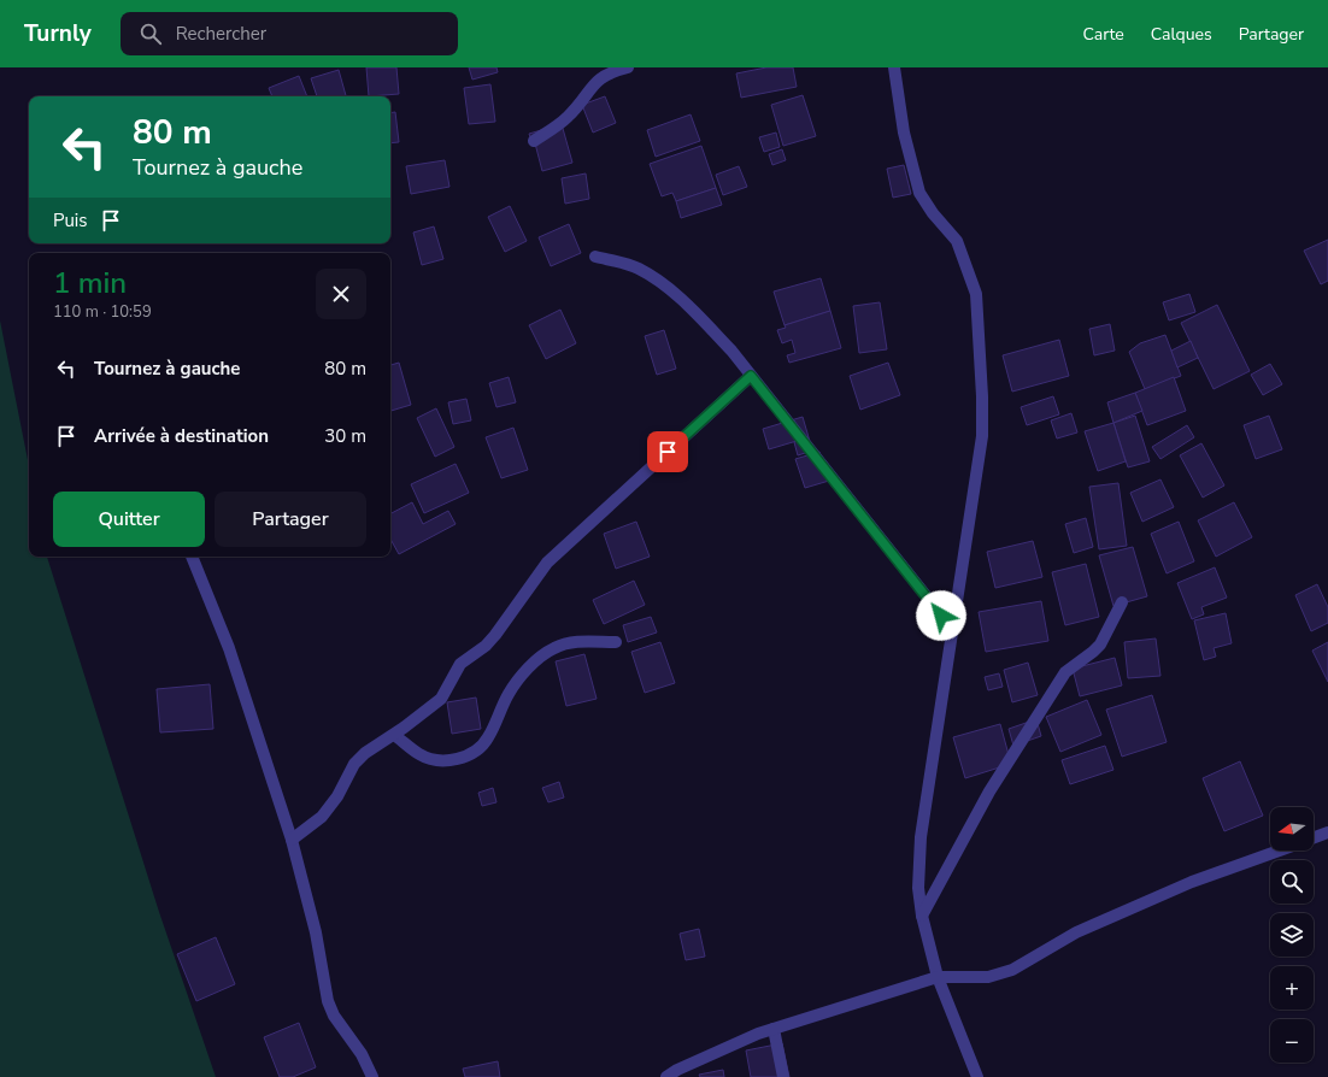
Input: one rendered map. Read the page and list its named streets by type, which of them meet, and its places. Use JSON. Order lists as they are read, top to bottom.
{
  "north": "left",
  "page": {
    "header": "Turnly",
    "search": "Rechercher",
    "nav": ["Carte", "Calques", "Partager"],
    "turn": ["80 m", "Tournez à gauche"],
    "then": "Puis",
    "heading": ["1 min", "110 m · 10:59"],
    "list": [
      {
        "name": "Tournez à gauche",
        "value": "80 m"
      },
      {
        "name": "Arrivée à destination",
        "value": "30 m"
      }
    ],
    "buttons": ["Quitter", "Partager"],
    "map_buttons": ["+", "−"]
  }
}
